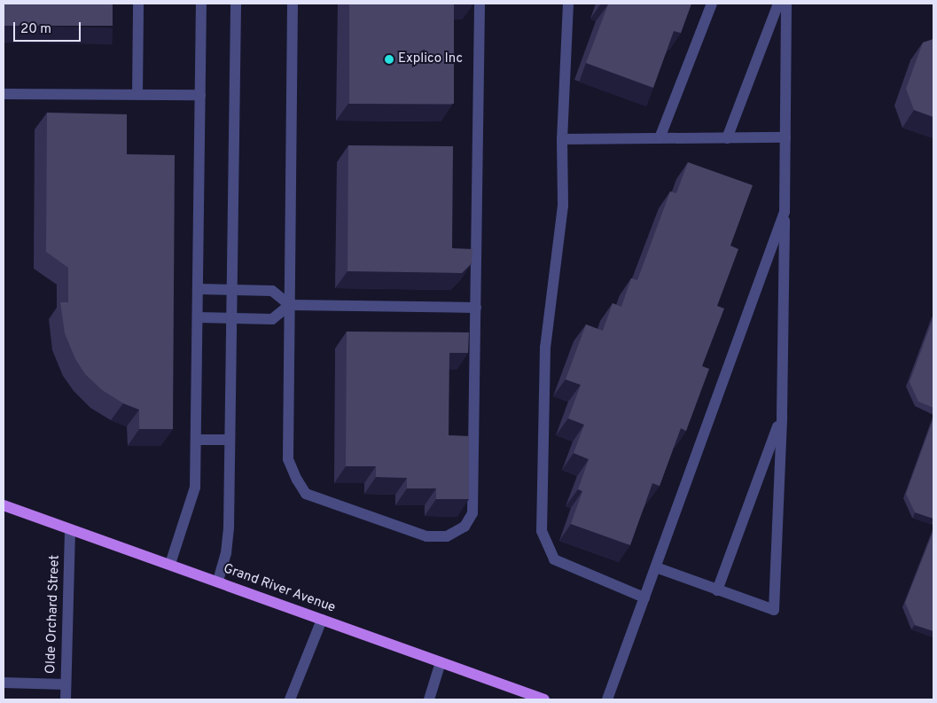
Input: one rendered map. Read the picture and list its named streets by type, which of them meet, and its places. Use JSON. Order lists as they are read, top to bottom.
{
  "streets": {
    "main road": ["Grand River Avenue"],
    "street": ["Olde Orchard Street"]
  },
  "crossings": [
    ["Grand River Avenue", "Olde Orchard Street"]
  ],
  "places": ["Explico Inc"],
  "scale_bar": "20 m"
}
